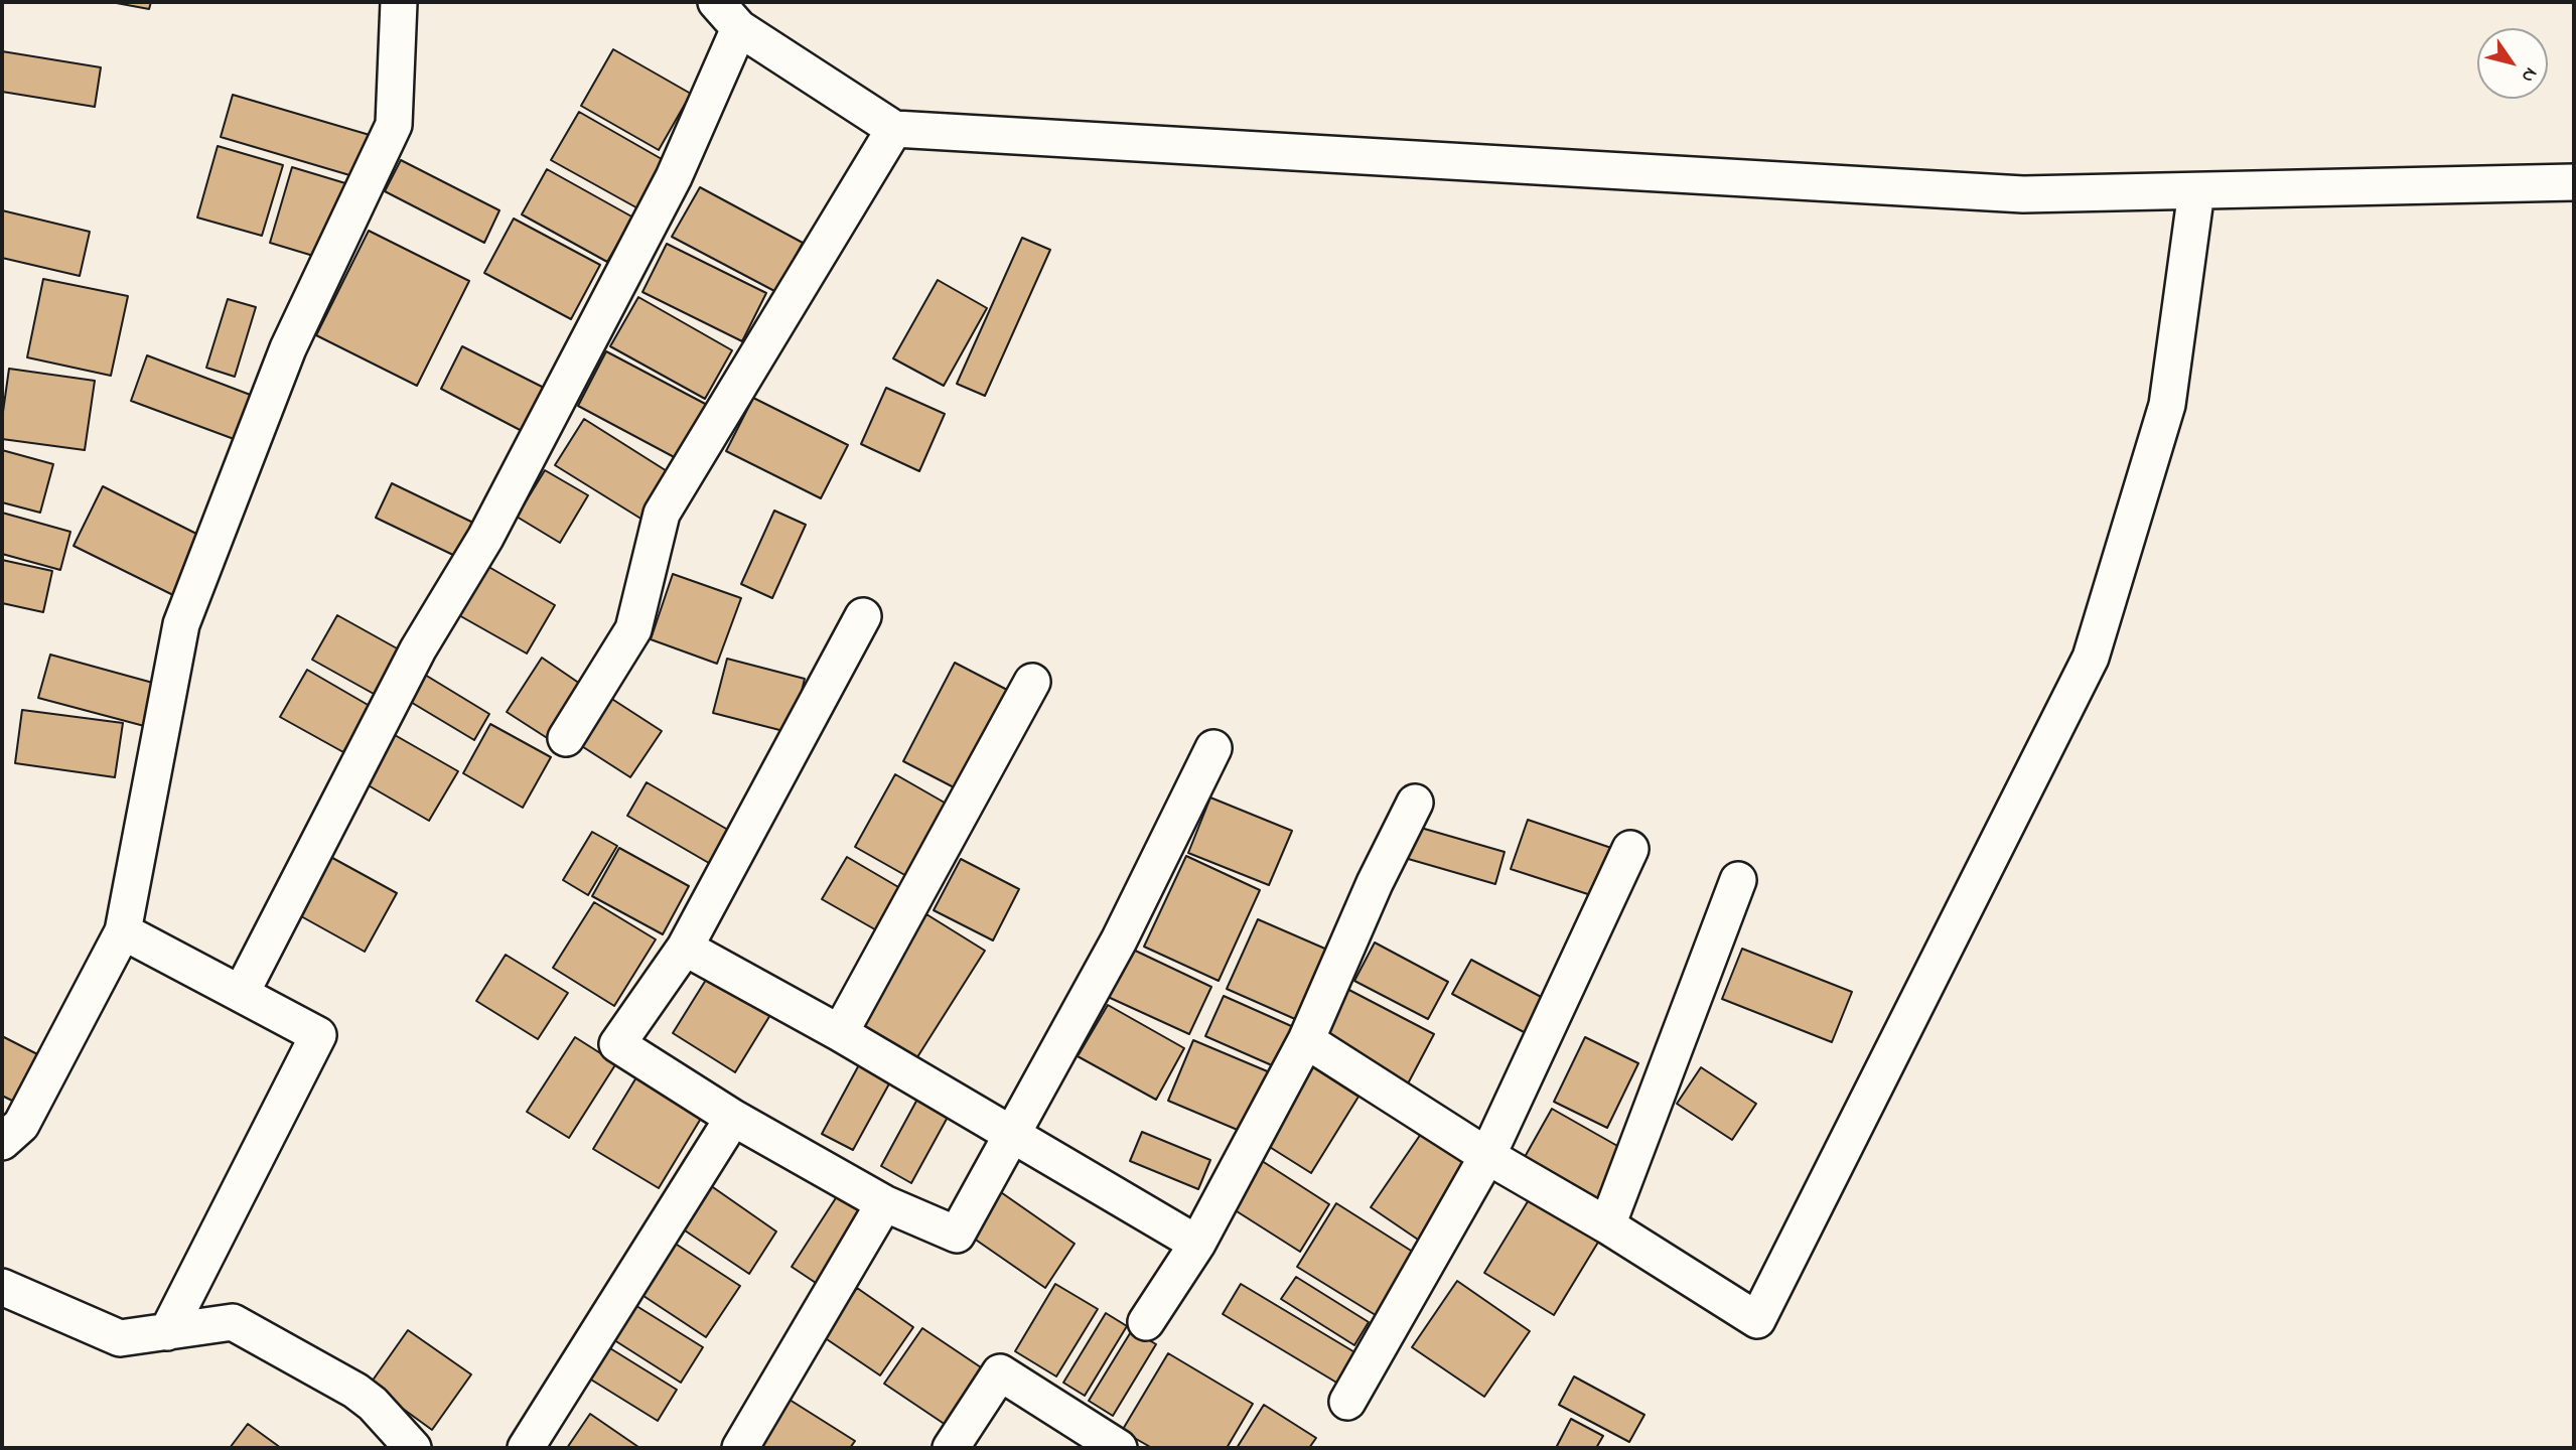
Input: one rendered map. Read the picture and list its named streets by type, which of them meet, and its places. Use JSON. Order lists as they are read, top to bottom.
{
  "north": "bottom right"
}
